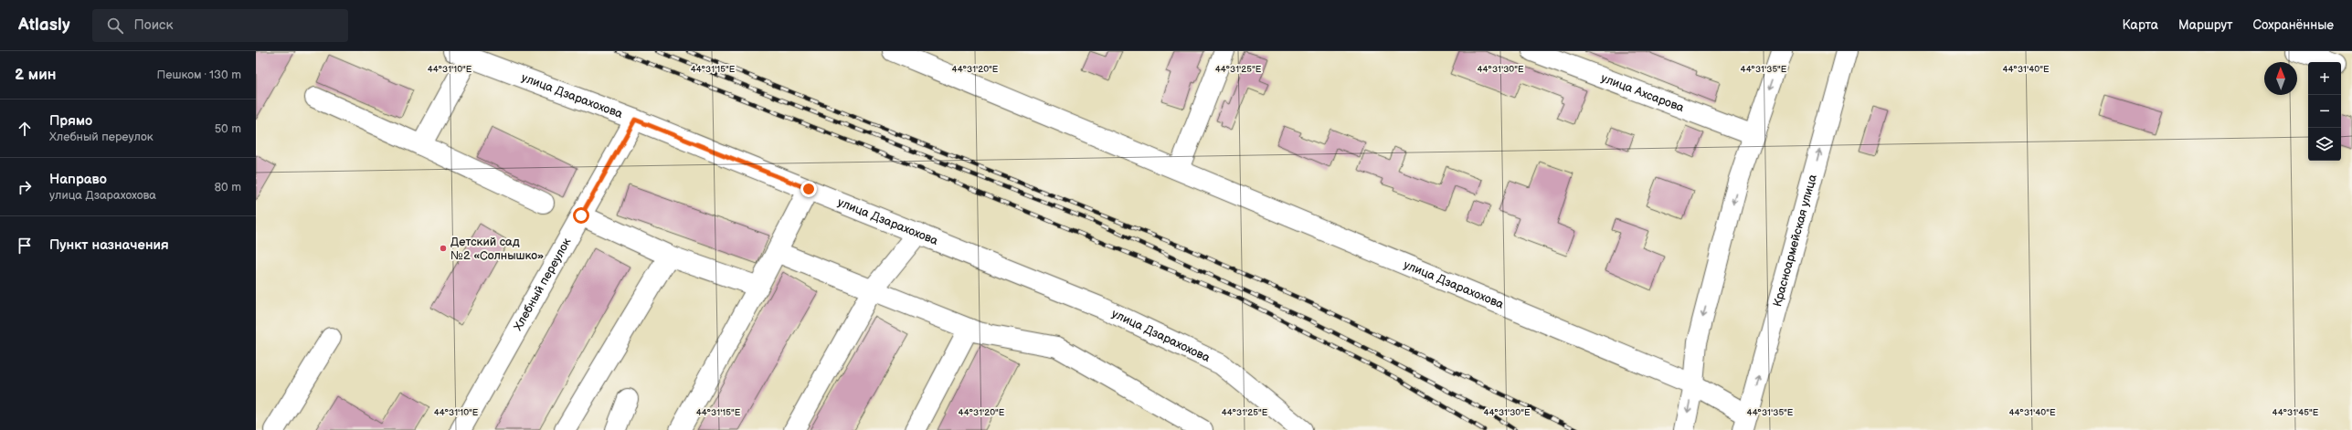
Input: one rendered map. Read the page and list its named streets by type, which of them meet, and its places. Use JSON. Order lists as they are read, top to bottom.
{
  "streets": {
    "street": [
      "улица Ахсарова",
      "улица Дзарахохова",
      "Красноармейская улица",
      "Хлебный переулок"
    ]
  },
  "crossings": [
    ["улица Дзарахохова", "Красноармейская улица"],
    ["улица Дзарахохова", "Хлебный переулок"]
  ],
  "places": ["Детский сад №2 «Солнышко»"],
  "north": "top",
  "page": {
    "header": "Atlasly",
    "search": "Поиск",
    "nav": ["Карта", "Маршрут", "Сохранённые"],
    "heading": ["2 мин", "Пешком · 130 m"],
    "map_buttons": ["+", "−"],
    "list": [
      ["Прямо", "Хлебный переулок", "50 m"],
      ["Направо", "улица Дзарахохова", "80 m"],
      "Пункт назначения"
    ]
  },
  "coordinates": [
    "44°31'10\"E",
    "44°31'15\"E",
    "44°31'20\"E",
    "44°31'25\"E",
    "44°31'30\"E",
    "44°31'35\"E",
    "44°31'40\"E",
    "44°31'45\"E"
  ]
}
